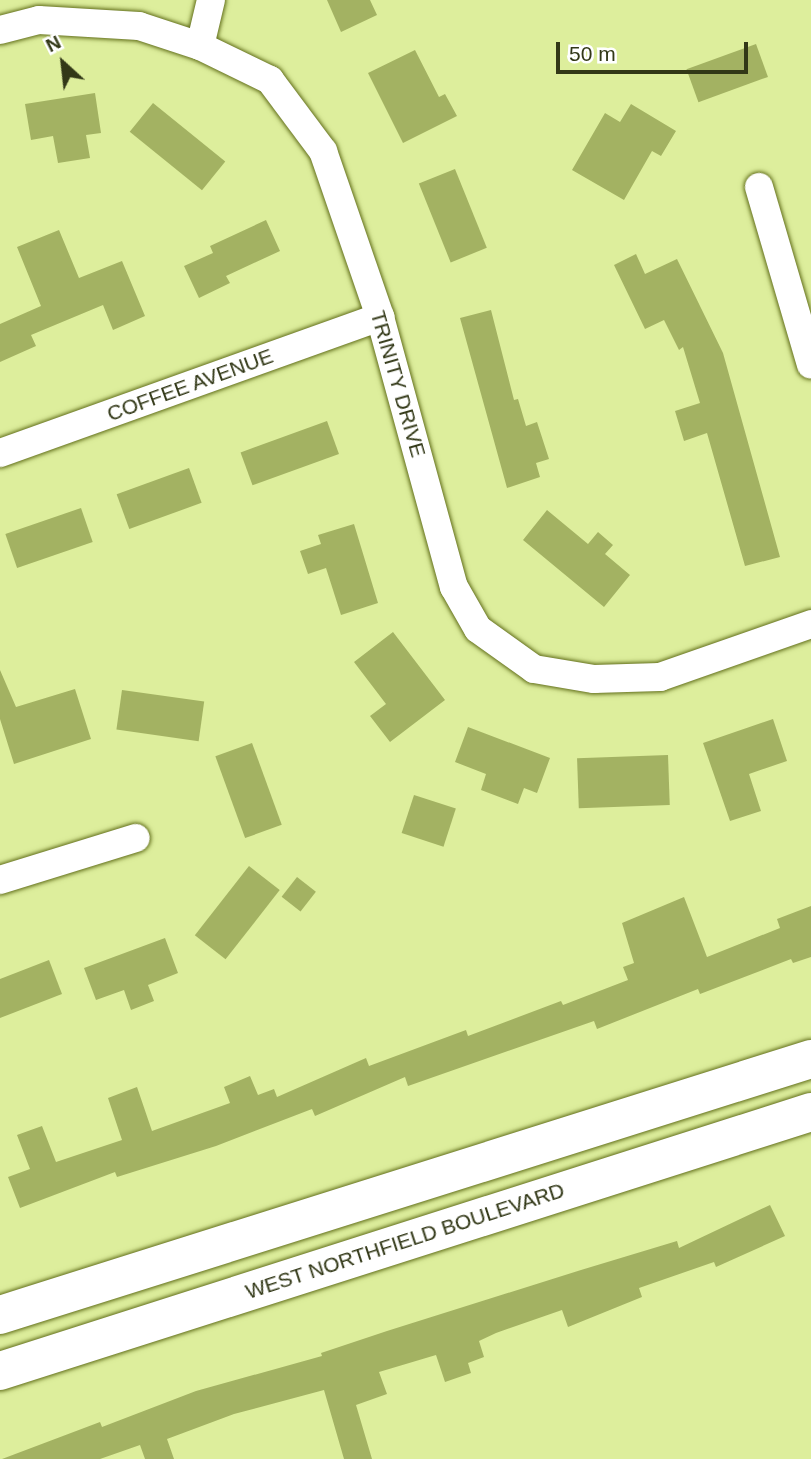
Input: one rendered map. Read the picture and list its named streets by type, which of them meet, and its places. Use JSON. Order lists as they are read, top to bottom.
{
  "streets": {
    "main road": ["WEST NORTHFIELD BOULEVARD"],
    "street": ["TRINITY DRIVE", "COFFEE AVENUE"]
  },
  "crossings": [
    ["TRINITY DRIVE", "COFFEE AVENUE"]
  ],
  "scale_bar": "50 m",
  "north": "top left"
}
